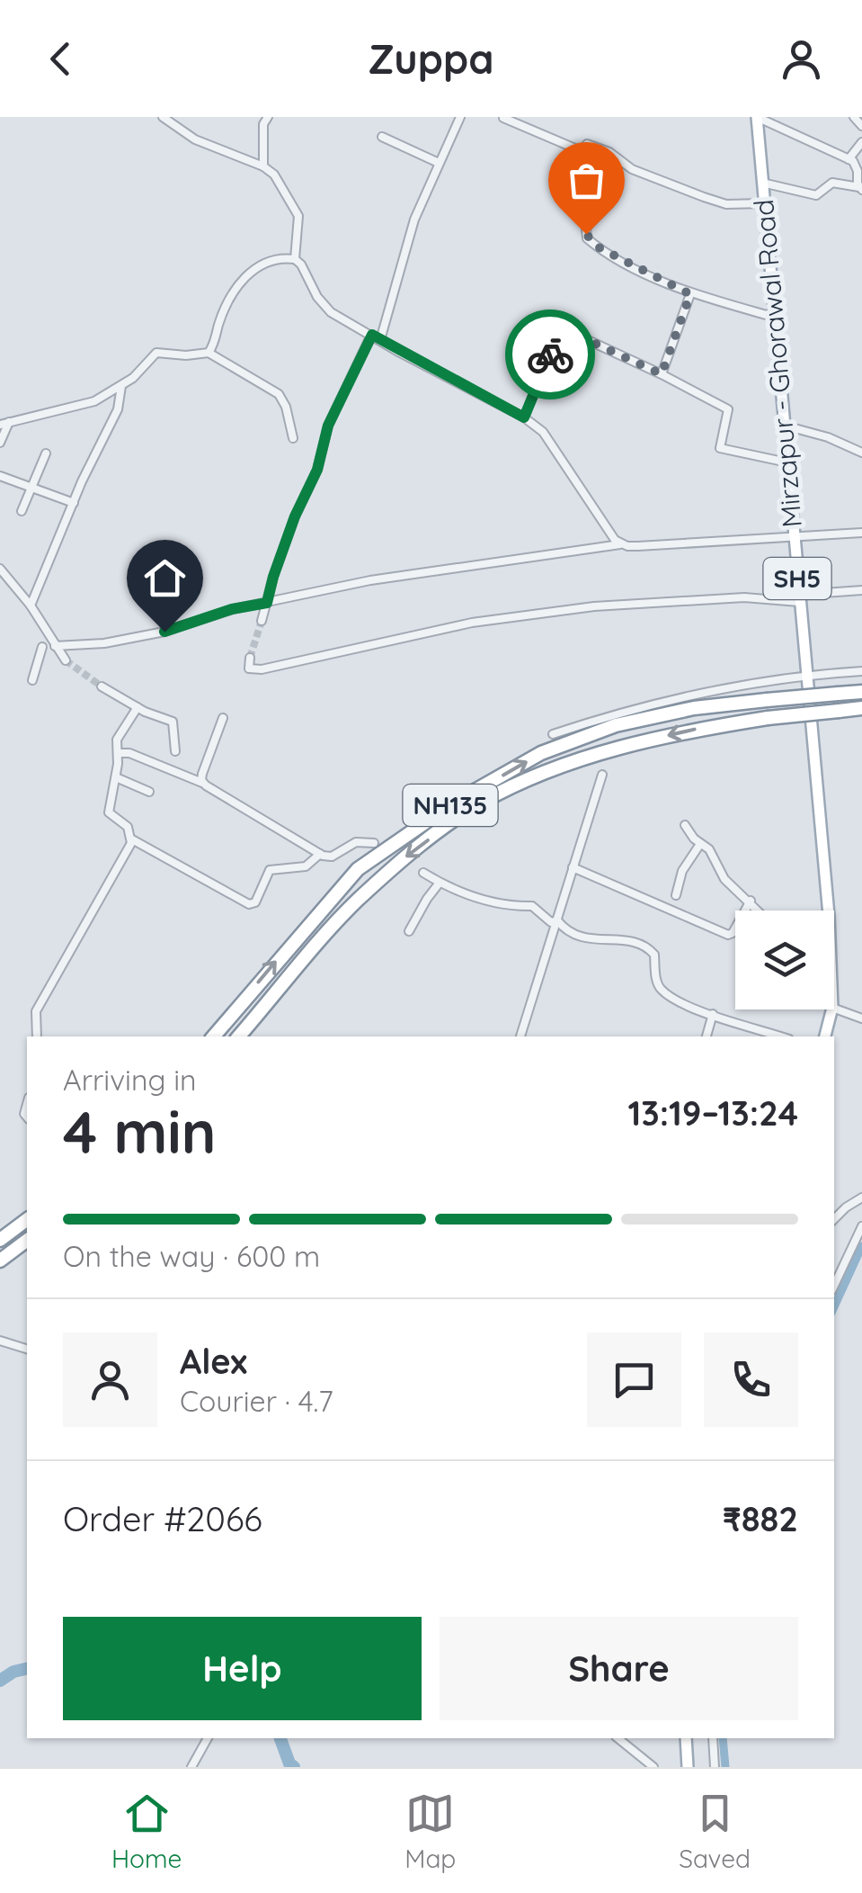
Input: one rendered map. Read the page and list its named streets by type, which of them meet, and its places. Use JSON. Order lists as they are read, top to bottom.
{
  "streets": {
    "highway": ["NH135"],
    "main road": ["Mirzapur - Ghorawal Road", "SH5"]
  },
  "page": {
    "header": "Zuppa",
    "heading": ["4 min", "Arriving in", "13:19–13:24"],
    "panel": [
      "Alex",
      "Courier · 4.7",
      "Order #2066",
      "₹882"
    ],
    "bar": "On the way · 600 m",
    "buttons": ["Help", "Share"],
    "tabs": ["Home", "Map", "Saved"]
  }
}
